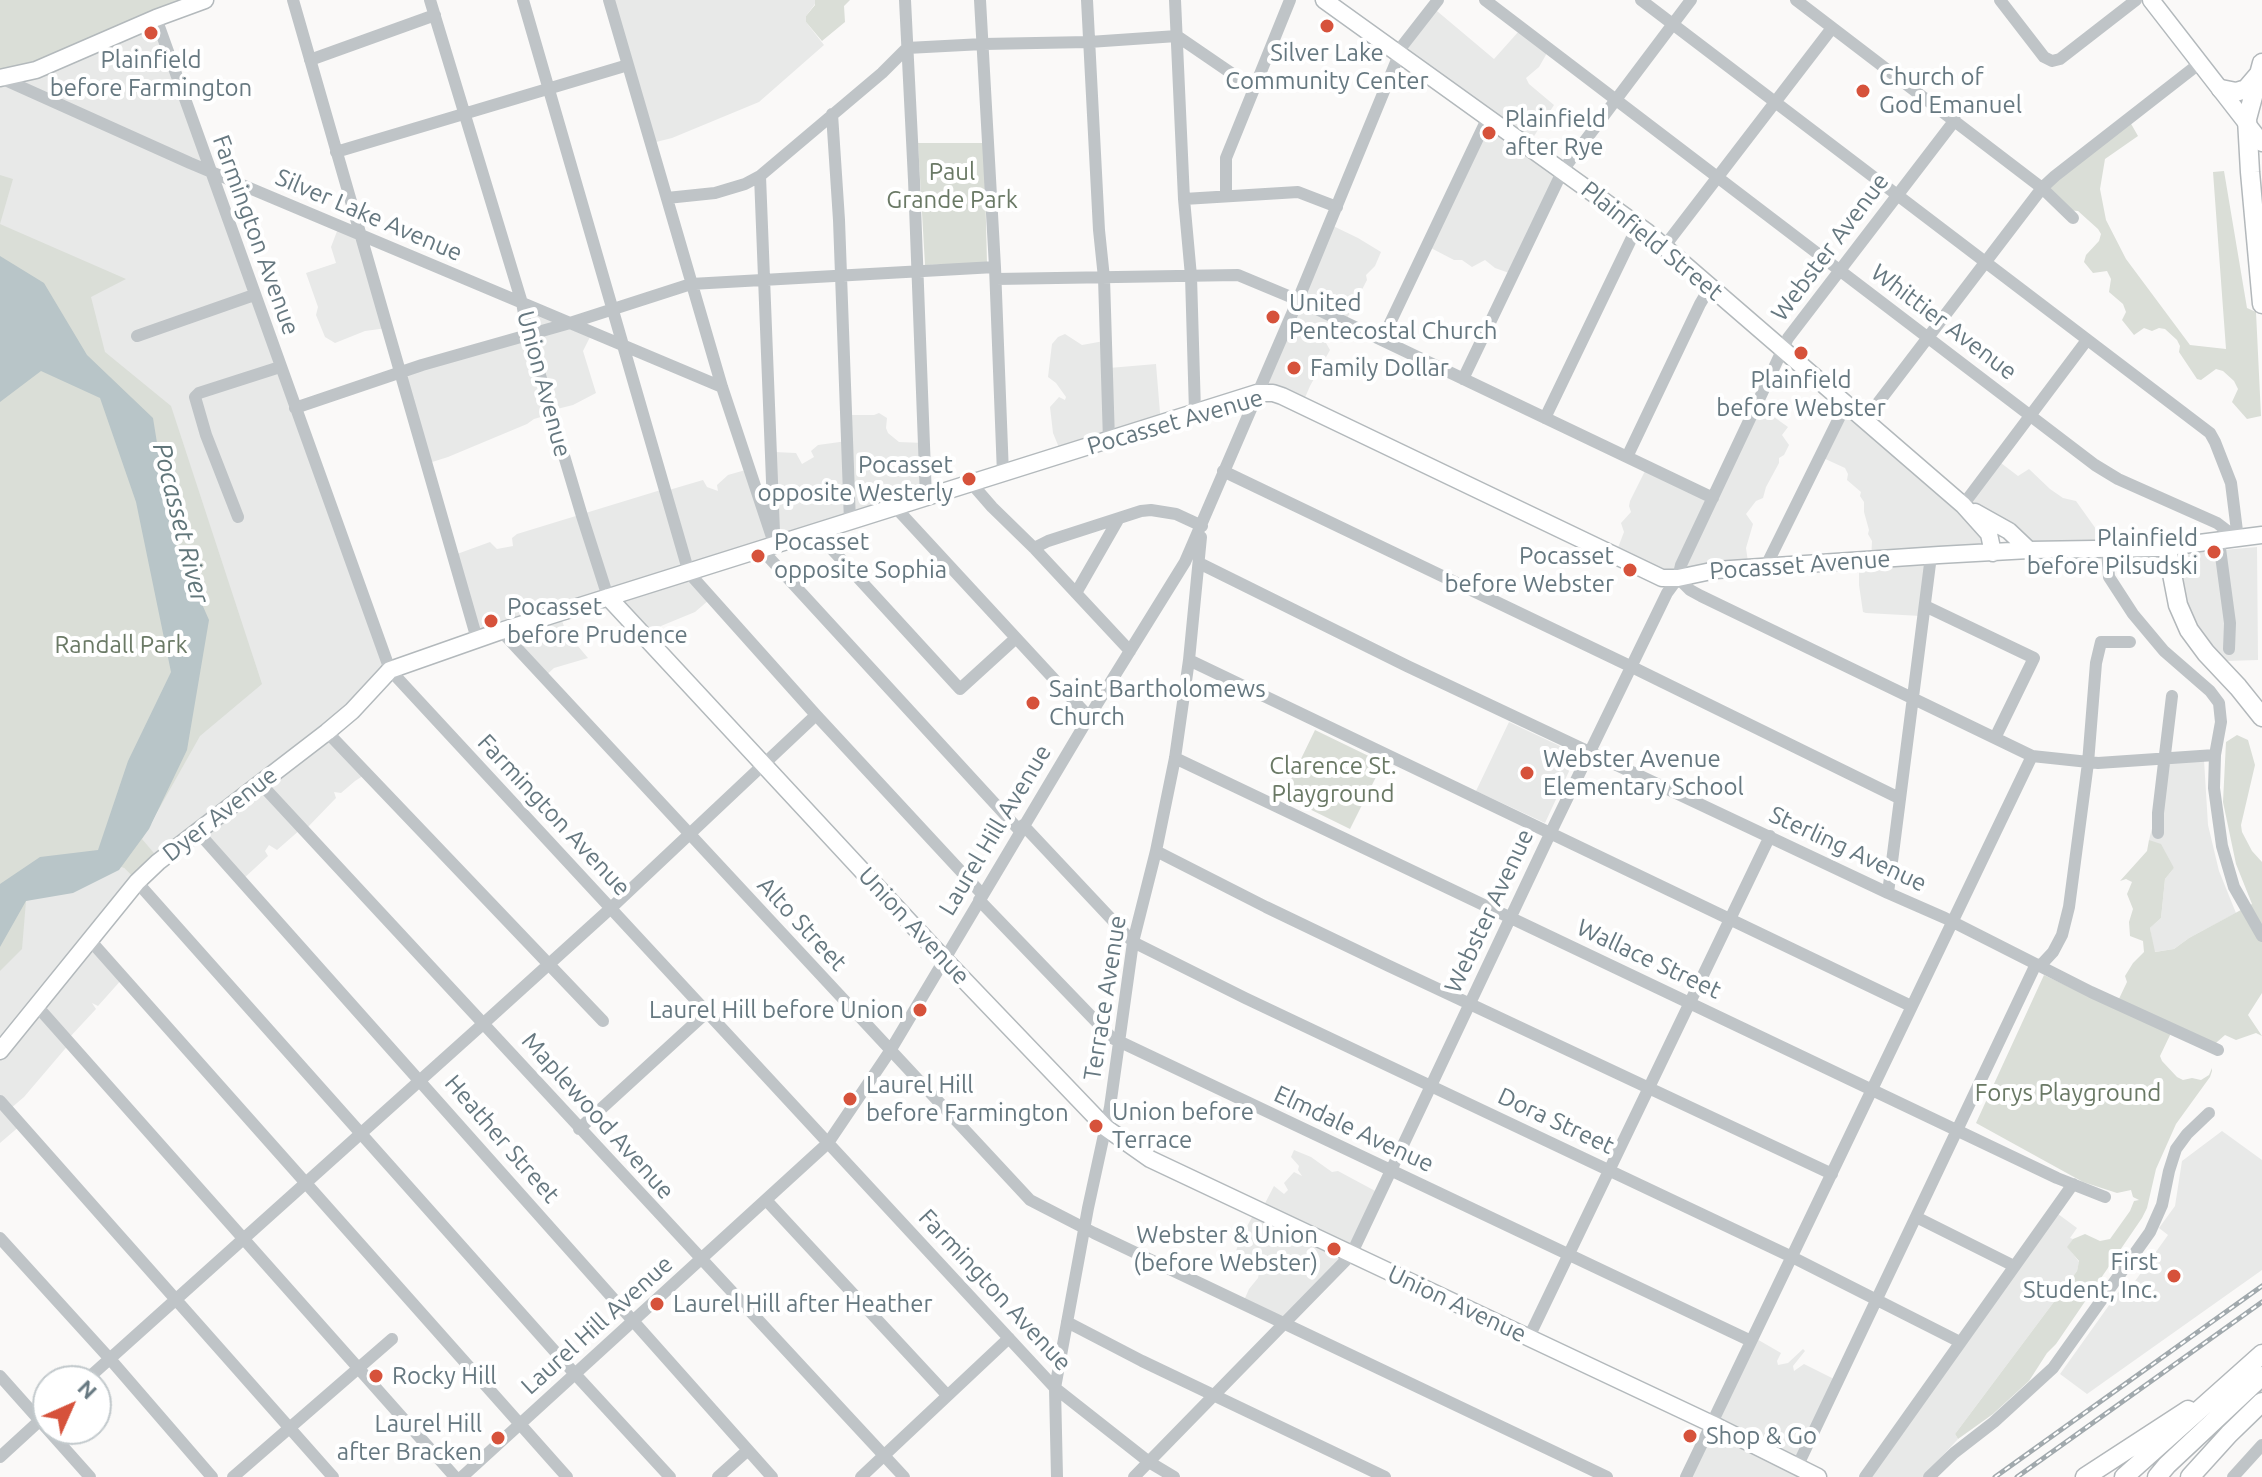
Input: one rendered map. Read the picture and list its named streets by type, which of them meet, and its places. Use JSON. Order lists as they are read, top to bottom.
{
  "streets": {
    "main road": [
      "Plainfield Street",
      "Union Avenue",
      "Pocasset Avenue",
      "Dyer Avenue"
    ],
    "street": [
      "Silver Lake Avenue",
      "Farmington Avenue",
      "Webster Avenue",
      "Whittier Avenue",
      "Laurel Hill Avenue",
      "Sterling Avenue",
      "Alto Street",
      "Wallace Street",
      "Terrace Avenue",
      "Maplewood Avenue",
      "Dora Street",
      "Elmdale Avenue",
      "Heather Street"
    ]
  },
  "crossings": [
    ["Silver Lake Avenue", "Farmington Avenue"],
    ["Silver Lake Avenue", "Union Avenue"],
    ["Farmington Avenue", "Webster Avenue"],
    ["Farmington Avenue", "Dyer Avenue"],
    ["Farmington Avenue", "Laurel Hill Avenue"],
    ["Farmington Avenue", "Terrace Avenue"],
    ["Plainfield Street", "Webster Avenue"],
    ["Plainfield Street", "Pocasset Avenue"],
    ["Plainfield Street", "Laurel Hill Avenue"],
    ["Webster Avenue", "Whittier Avenue"],
    ["Webster Avenue", "Union Avenue"],
    ["Webster Avenue", "Pocasset Avenue"],
    ["Webster Avenue", "Sterling Avenue"],
    ["Webster Avenue", "Alto Street"],
    ["Webster Avenue", "Wallace Street"],
    ["Webster Avenue", "Dora Street"],
    ["Webster Avenue", "Elmdale Avenue"],
    ["Union Avenue", "Pocasset Avenue"],
    ["Union Avenue", "Laurel Hill Avenue"],
    ["Union Avenue", "Terrace Avenue"],
    ["Pocasset Avenue", "Dyer Avenue"],
    ["Pocasset Avenue", "Laurel Hill Avenue"],
    ["Pocasset Avenue", "Alto Street"],
    ["Pocasset Avenue", "Elmdale Avenue"],
    ["Dyer Avenue", "Alto Street"],
    ["Dyer Avenue", "Maplewood Avenue"],
    ["Dyer Avenue", "Heather Street"],
    ["Laurel Hill Avenue", "Alto Street"],
    ["Laurel Hill Avenue", "Terrace Avenue"],
    ["Laurel Hill Avenue", "Maplewood Avenue"],
    ["Laurel Hill Avenue", "Elmdale Avenue"],
    ["Laurel Hill Avenue", "Heather Street"],
    ["Sterling Avenue", "Terrace Avenue"],
    ["Alto Street", "Terrace Avenue"],
    ["Wallace Street", "Terrace Avenue"],
    ["Terrace Avenue", "Dora Street"],
    ["Terrace Avenue", "Elmdale Avenue"]
  ],
  "water": ["Pocasset River"],
  "parks": [
    "Paul Grande Park",
    "Randall Park",
    "Clarence St. Playground",
    "Forys Playground"
  ],
  "places": [
    "Silver Lake Community Center",
    "Plainfield before Farmington",
    "Church of God Emanuel",
    "Plainfield after Rye",
    "United Pentecostal Church",
    "Plainfield before Webster",
    "Family Dollar",
    "Pocasset opposite Westerly",
    "Plainfield before Pilsudski",
    "Pocasset opposite Sophia",
    "Pocasset before Webster",
    "Pocasset before Prudence",
    "Saint Bartholomews Church",
    "Webster Avenue Elementary School",
    "Laurel Hill before Union",
    "Laurel Hill before Farmington",
    "Union before Terrace",
    "Webster & Union (before Webster)",
    "First Student, Inc.",
    "Laurel Hill after Heather",
    "Rocky Hill",
    "Shop & Go",
    "Laurel Hill after Bracken"
  ],
  "north": "top right"
}
